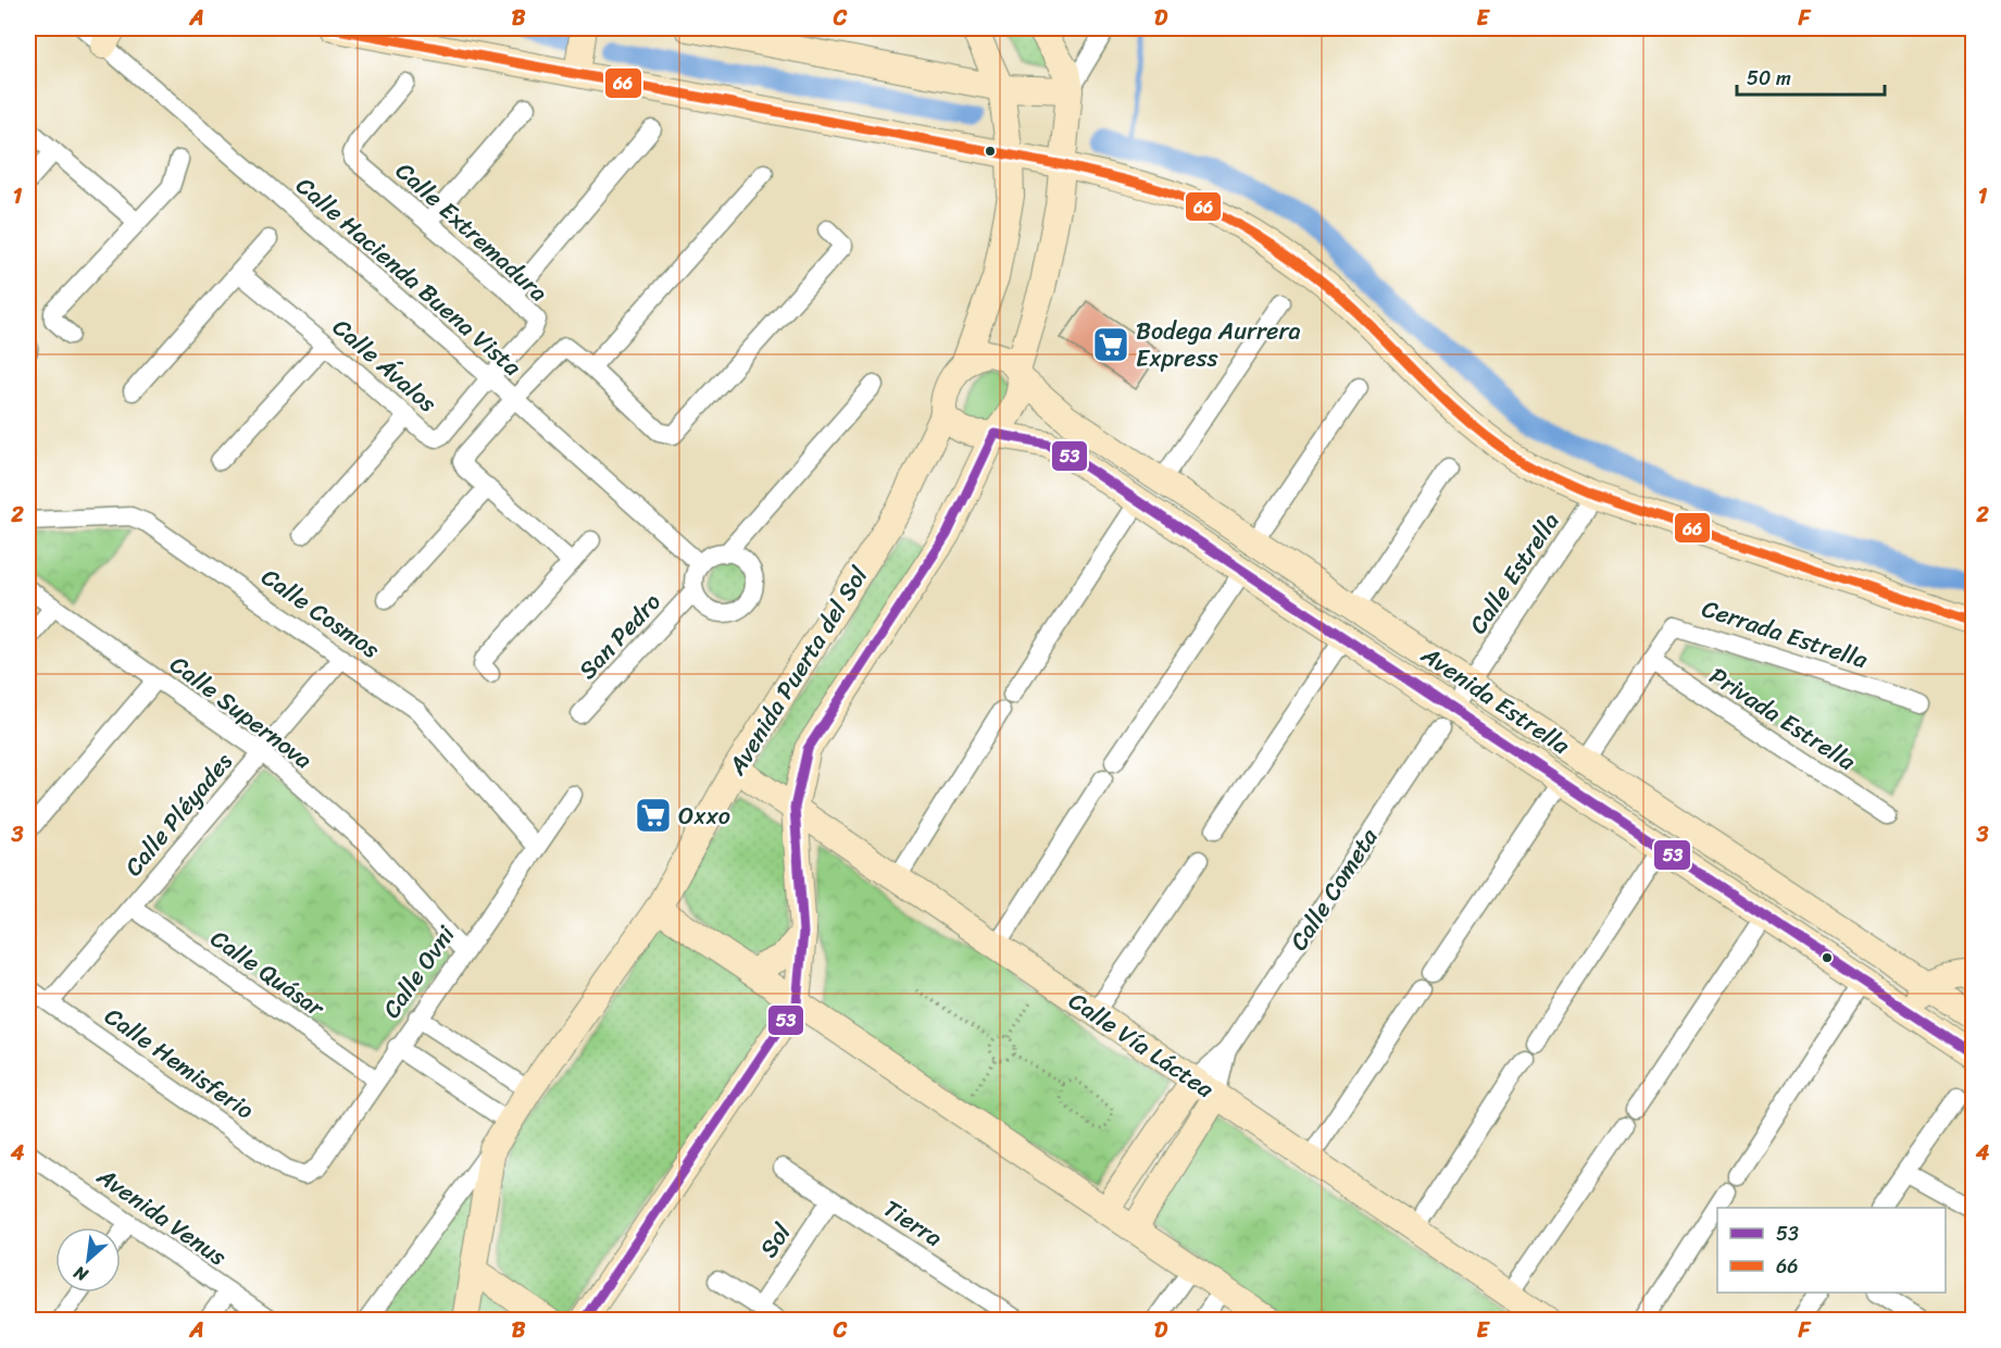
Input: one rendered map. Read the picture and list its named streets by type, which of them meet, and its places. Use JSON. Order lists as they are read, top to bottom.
{
  "streets": {
    "street": [
      "Calle Extremadura",
      "Calle Hacienda Buena Vista",
      "Calle Ávalos",
      "Calle Estrella",
      "Calle Cosmos",
      "Cerrada Estrella",
      "San Pedro",
      "Avenida Puerta del Sol",
      "Avenida Estrella",
      "Calle Supernova",
      "Privada Estrella",
      "Calle Pléyades",
      "Calle Cometa",
      "Calle Ovni",
      "Calle Quásar",
      "Calle Vía Láctea",
      "Calle Hemisferio",
      "Avenida Venus",
      "Tierra",
      "Sol"
    ]
  },
  "crossings": [
    ["Calle Extremadura", "Calle Hacienda Buena Vista"],
    ["Calle Extremadura", "Calle Ávalos"],
    ["Calle Hacienda Buena Vista", "Calle Ávalos"],
    ["Calle Hacienda Buena Vista", "San Pedro"],
    ["Calle Estrella", "Avenida Estrella"],
    ["Calle Estrella", "Calle Cometa"],
    ["Calle Cosmos", "Calle Pléyades"],
    ["Calle Cosmos", "Calle Ovni"],
    ["Cerrada Estrella", "Avenida Estrella"],
    ["Cerrada Estrella", "Privada Estrella"],
    ["Avenida Puerta del Sol", "Avenida Estrella"],
    ["Avenida Puerta del Sol", "Calle Vía Láctea"],
    ["Avenida Estrella", "Calle Cometa"],
    ["Calle Supernova", "Calle Pléyades"],
    ["Calle Supernova", "Calle Ovni"],
    ["Calle Pléyades", "Calle Quásar"],
    ["Calle Pléyades", "Calle Hemisferio"],
    ["Calle Cometa", "Calle Vía Láctea"],
    ["Calle Ovni", "Calle Quásar"],
    ["Calle Ovni", "Calle Hemisferio"],
    ["Tierra", "Sol"]
  ],
  "places": {
    "supermarket": ["Bodega Aurrera Express", "Oxxo"]
  },
  "lines": ["transit line 66", "transit line 53"],
  "legend": ["53", "66"],
  "scale_bar": "50 m",
  "north": "bottom left",
  "grid": {
    "columns": [
      "A",
      "B",
      "C",
      "D",
      "E",
      "F"
    ],
    "rows": [
      "1",
      "2",
      "3",
      "4"
    ]
  }
}
